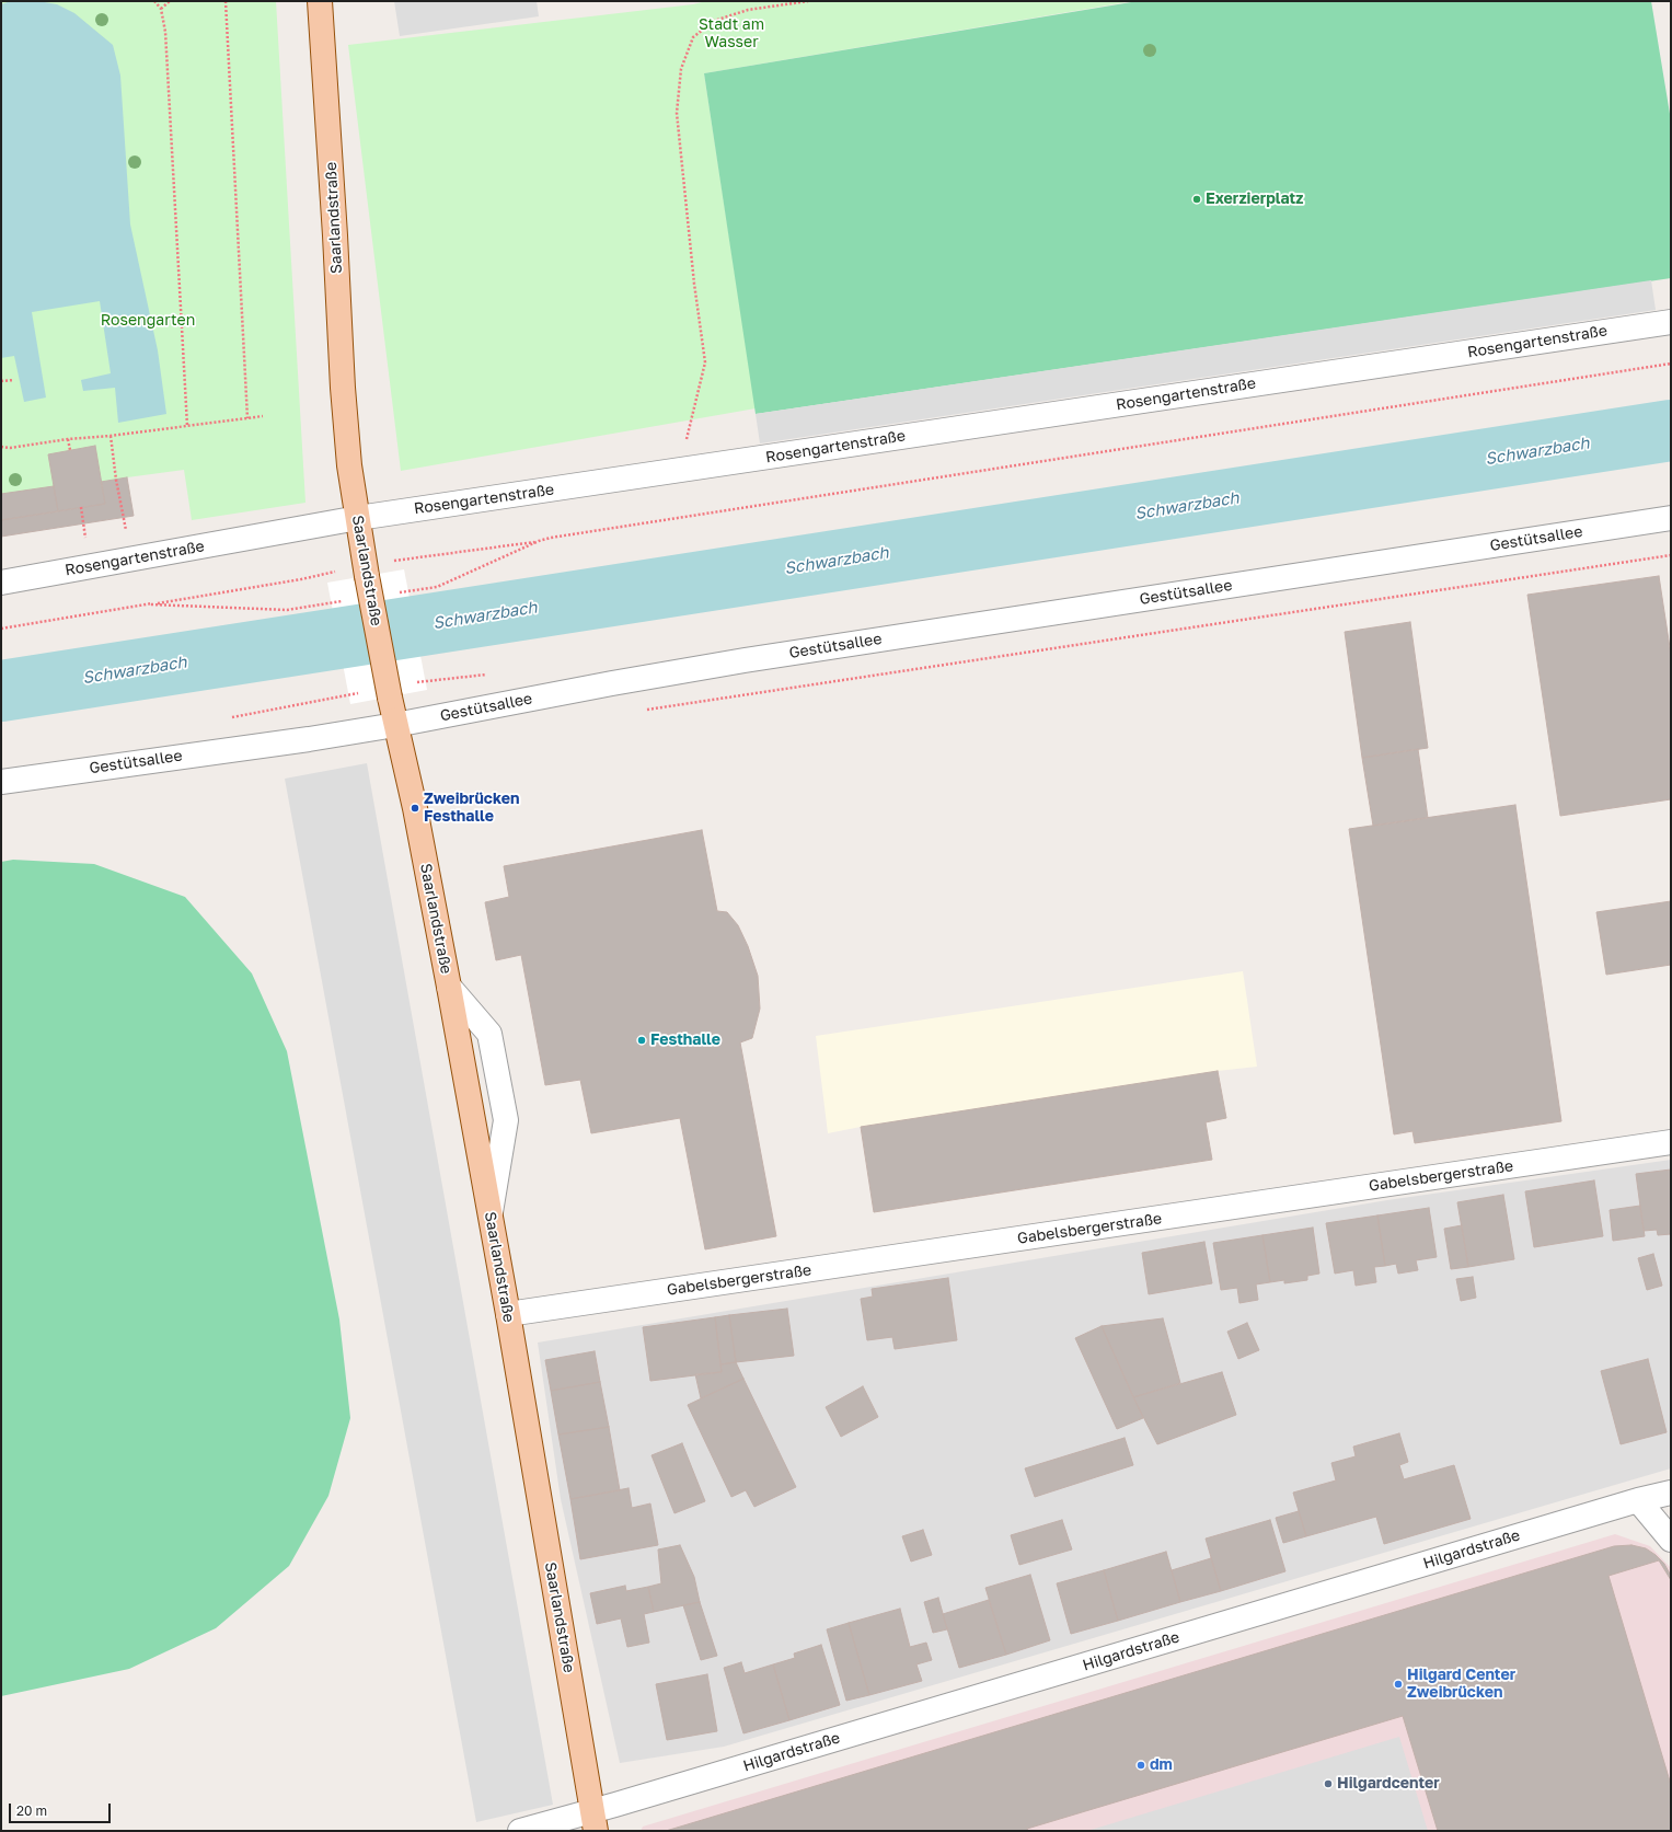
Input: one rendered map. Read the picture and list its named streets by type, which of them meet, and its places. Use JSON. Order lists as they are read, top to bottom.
{
  "streets": {
    "main road": ["Saarlandstraße"],
    "street": [
      "Rosengartenstraße",
      "Gestütsallee",
      "Gabelsbergerstraße",
      "Hilgardstraße"
    ]
  },
  "crossings": [
    ["Saarlandstraße", "Rosengartenstraße"],
    ["Saarlandstraße", "Gestütsallee"],
    ["Saarlandstraße", "Gabelsbergerstraße"],
    ["Saarlandstraße", "Hilgardstraße"]
  ],
  "water": ["Schwarzbach"],
  "parks": ["Stadt am Wasser", "Rosengarten"],
  "places": [
    "Exerzierplatz",
    "Zweibrücken Festhalle",
    "Festhalle",
    "Hilgard Center Zweibrücken",
    "dm",
    "Hilgardcenter"
  ],
  "scale_bar": "20 m"
}
